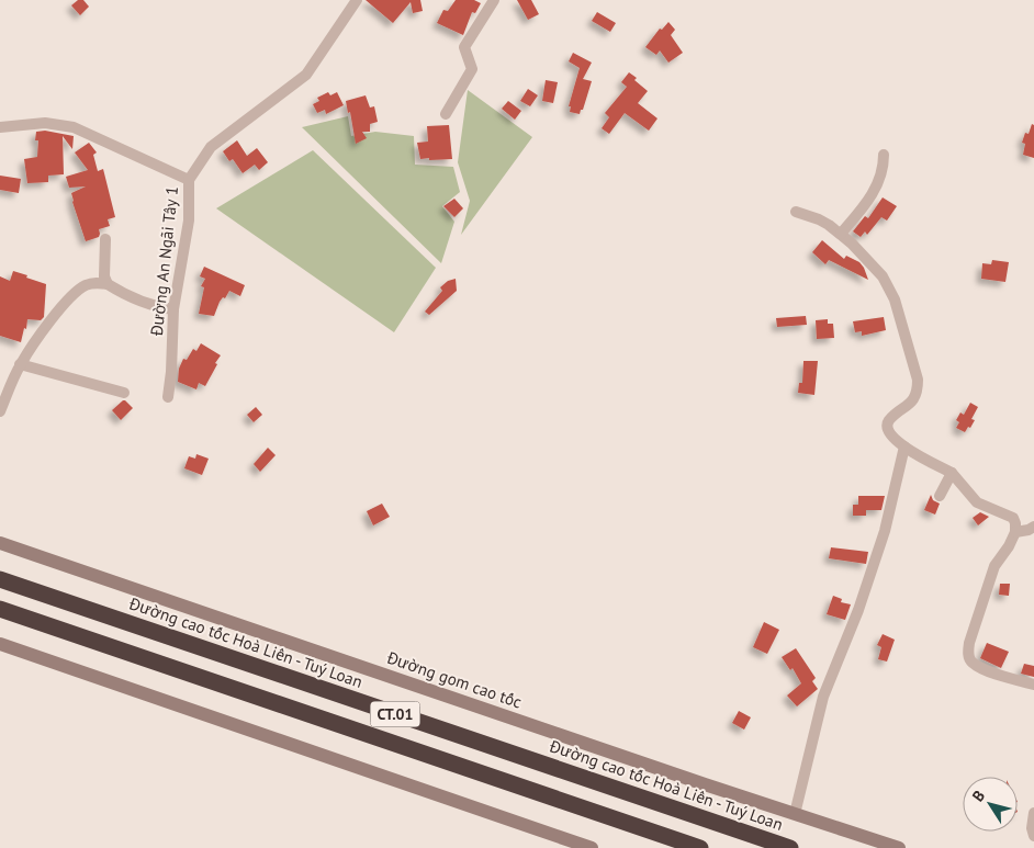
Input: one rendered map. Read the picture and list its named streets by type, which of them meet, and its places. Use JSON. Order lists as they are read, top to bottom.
{
  "streets": {
    "highway": ["Đường cao tốc Hoà Liên - Tuý Loan", "CT.01"],
    "main road": ["Đường gom cao tốc"],
    "street": ["Đường An Ngãi Tây 1"]
  },
  "north": "top left"
}
